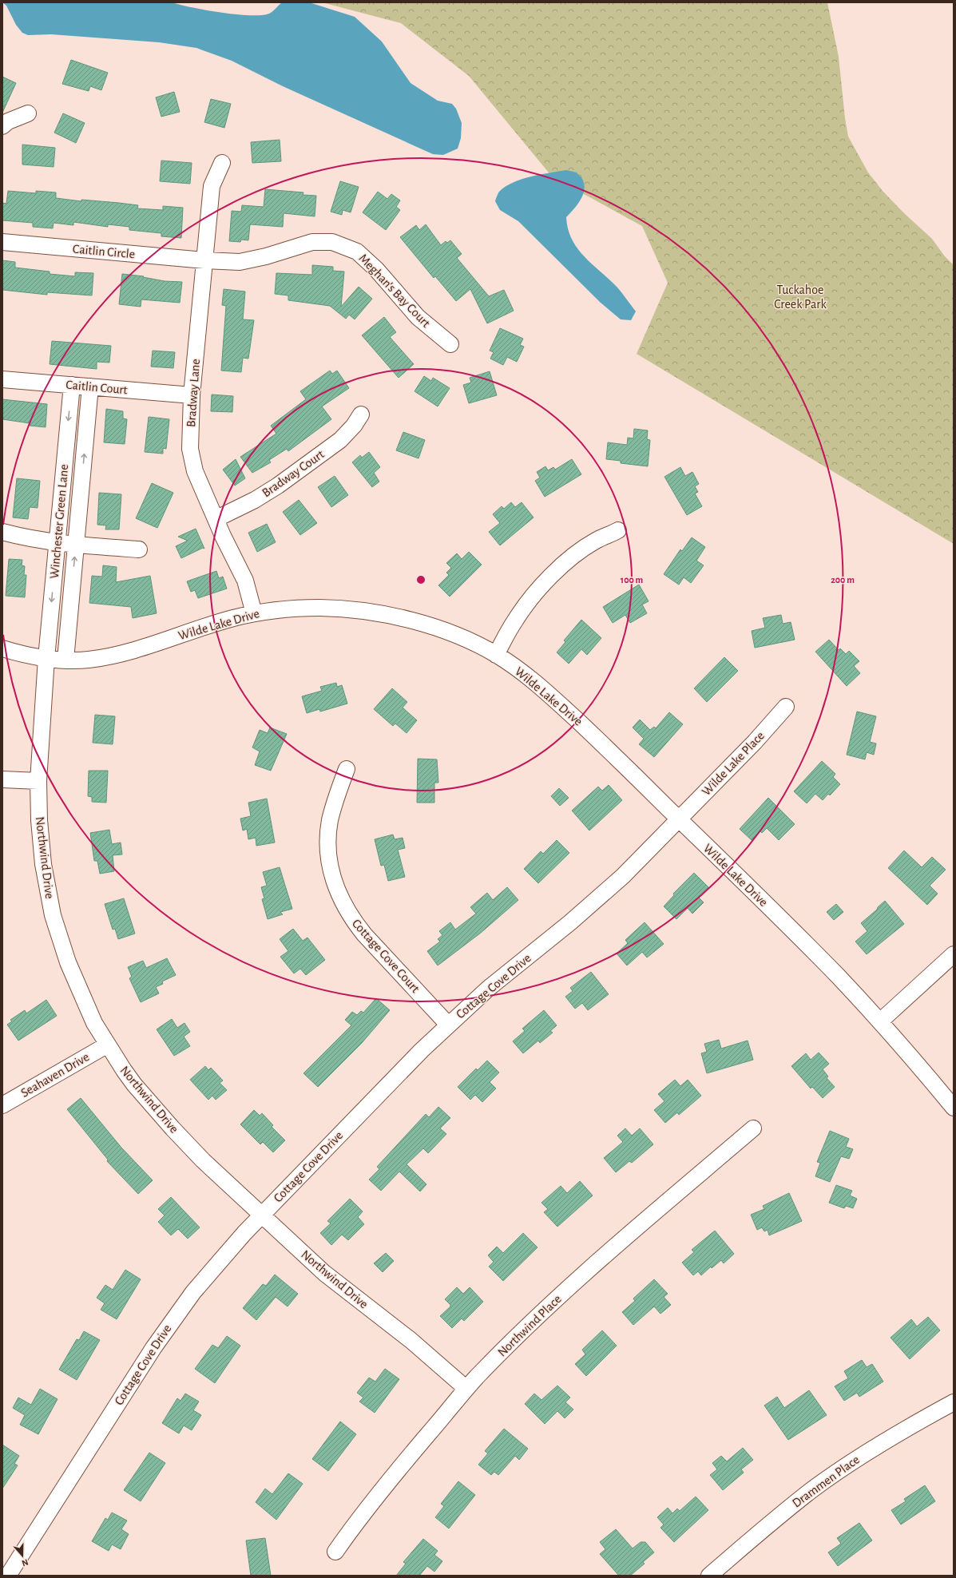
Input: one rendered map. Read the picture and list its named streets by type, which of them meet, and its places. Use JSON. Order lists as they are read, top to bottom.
{
  "streets": {
    "street": [
      "Caitlin Circle",
      "Meghan's Bay Court",
      "Caitlin Court",
      "Bradway Lane",
      "Bradway Court",
      "Winchester Green Lane",
      "Wilde Lake Drive",
      "Wilde Lake Place",
      "Northwind Drive",
      "Cottage Cove Court",
      "Cottage Cove Drive",
      "Seahaven Drive",
      "Northwind Place",
      "Drammen Place"
    ]
  },
  "crossings": [
    ["Caitlin Circle", "Meghan's Bay Court"],
    ["Caitlin Circle", "Bradway Lane"],
    ["Meghan's Bay Court", "Bradway Lane"],
    ["Caitlin Court", "Bradway Lane"],
    ["Caitlin Court", "Winchester Green Lane"],
    ["Bradway Lane", "Bradway Court"],
    ["Bradway Lane", "Wilde Lake Drive"],
    ["Winchester Green Lane", "Wilde Lake Drive"],
    ["Winchester Green Lane", "Northwind Drive"],
    ["Wilde Lake Drive", "Wilde Lake Place"],
    ["Wilde Lake Drive", "Northwind Drive"],
    ["Wilde Lake Drive", "Cottage Cove Drive"],
    ["Wilde Lake Place", "Cottage Cove Drive"],
    ["Northwind Drive", "Cottage Cove Drive"],
    ["Northwind Drive", "Seahaven Drive"],
    ["Northwind Drive", "Northwind Place"],
    ["Cottage Cove Court", "Cottage Cove Drive"]
  ],
  "parks": ["Tuckahoe Creek Park"],
  "north": "bottom",
  "rings": ["100 m", "200 m"]
}
